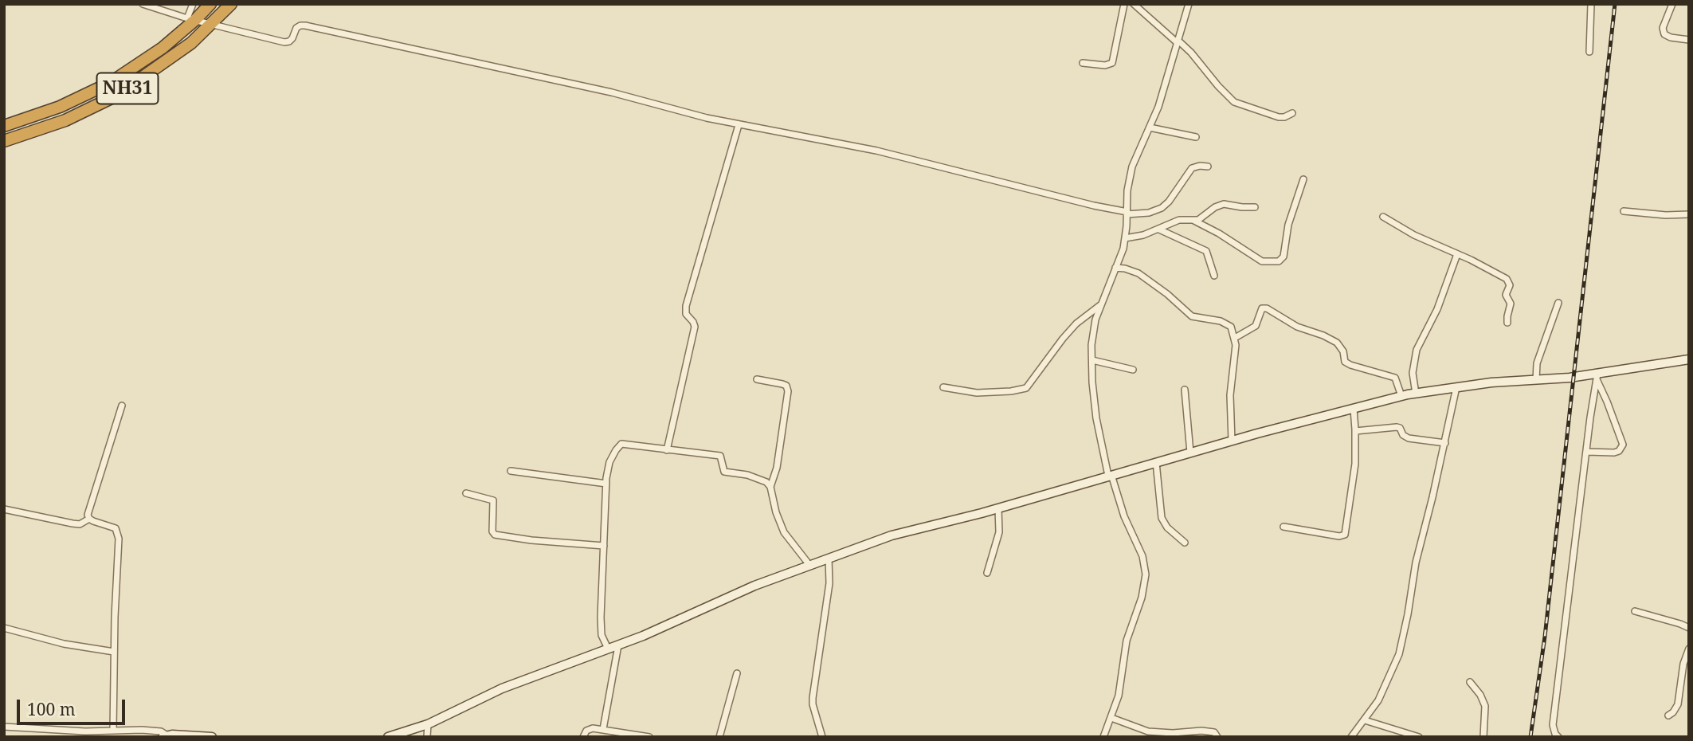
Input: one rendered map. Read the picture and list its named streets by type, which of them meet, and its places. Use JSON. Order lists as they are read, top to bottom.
{
  "streets": {
    "highway": ["NH31"]
  },
  "scale_bar": "100 m"
}
